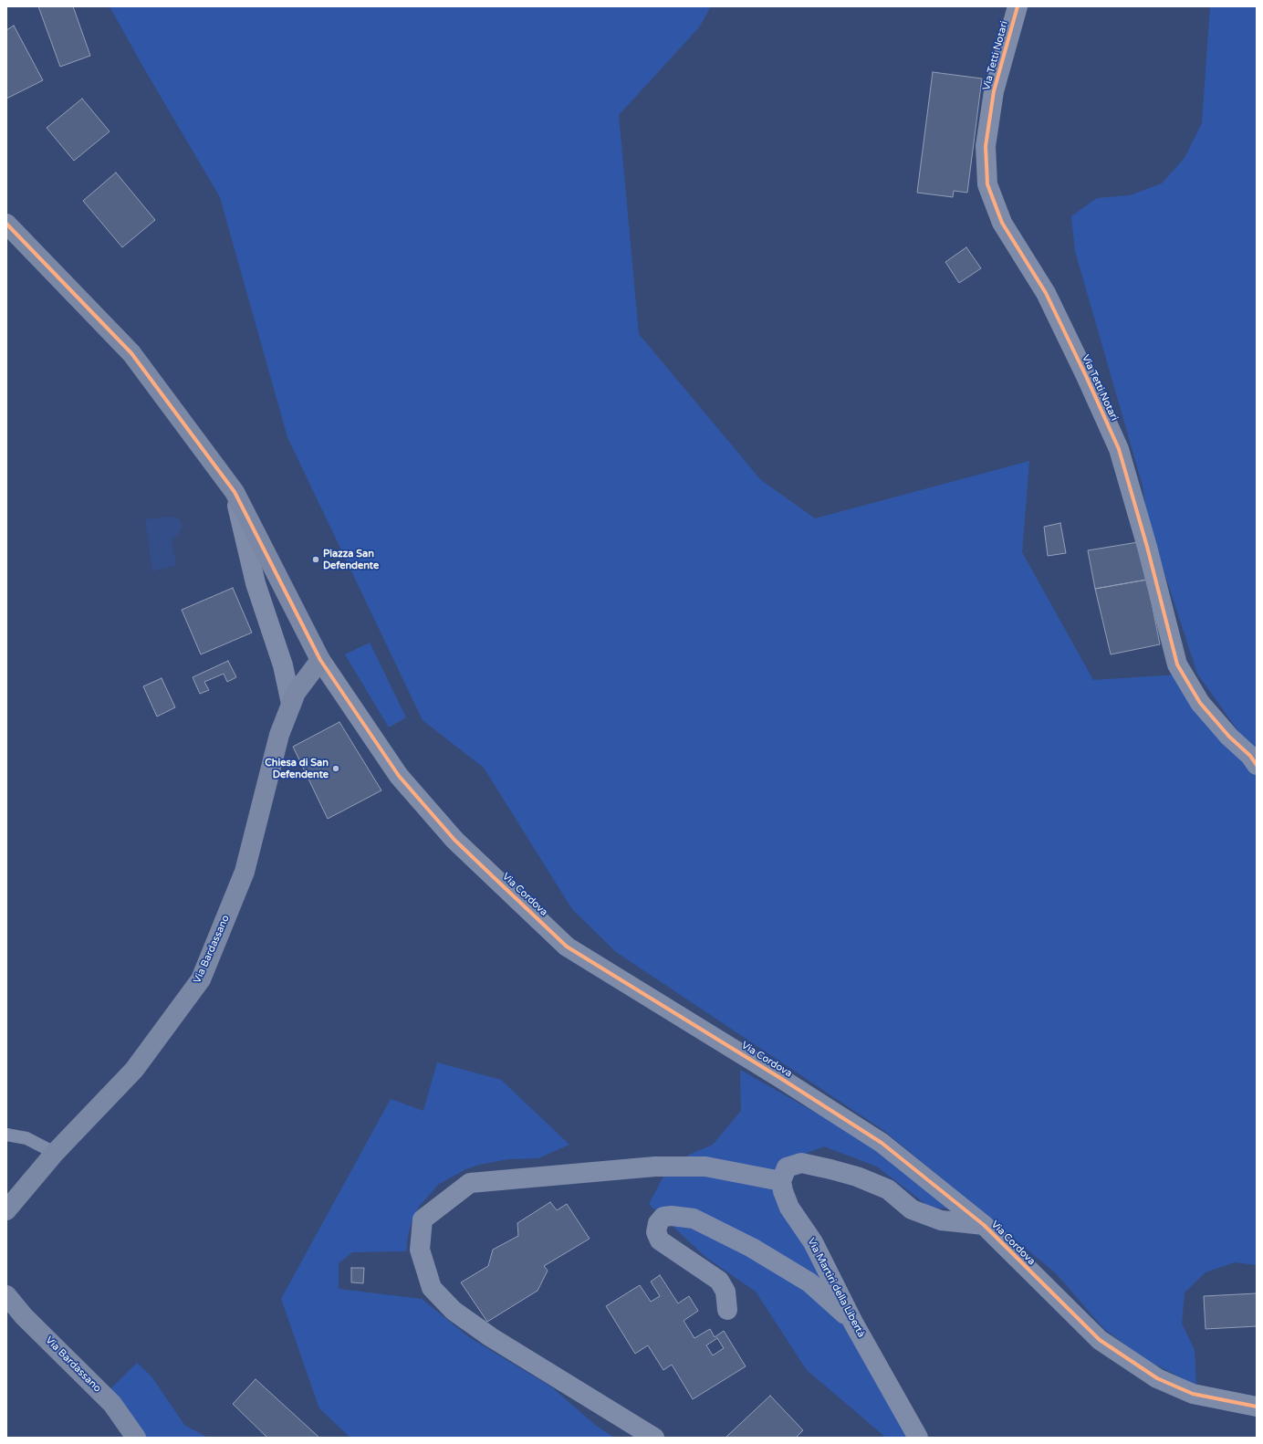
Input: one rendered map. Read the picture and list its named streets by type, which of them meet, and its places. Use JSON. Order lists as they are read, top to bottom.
{
  "streets": {
    "street": [
      "Via Tetti Notari",
      "Via Cordova",
      "Via Bardassano",
      "Via Martiri della Libertà"
    ]
  },
  "crossings": [
    ["Via Cordova", "Via Bardassano"]
  ],
  "places": ["Piazza San Defendente", "Chiesa di San Defendente"]
}
